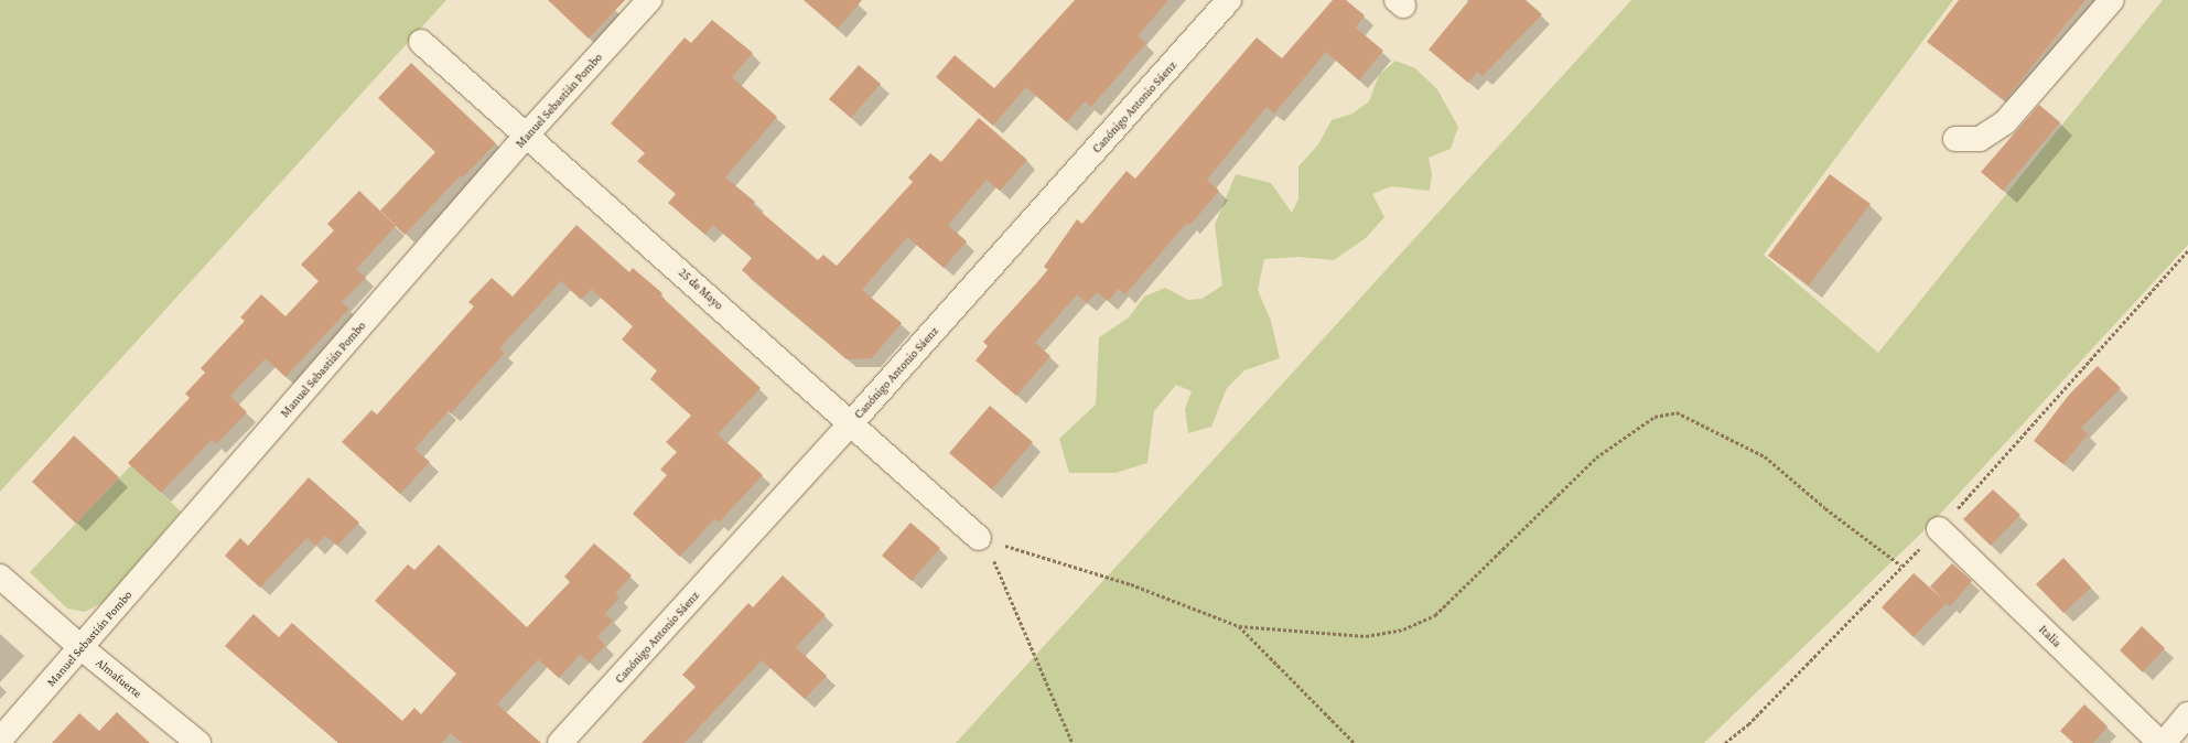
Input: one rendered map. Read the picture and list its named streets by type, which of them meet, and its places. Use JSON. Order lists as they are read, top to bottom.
{
  "streets": {
    "street": [
      "Manuel Sebastián Pombo",
      "Canónigo Antonio Sáenz",
      "25 de Mayo",
      "Italia",
      "Almafuerte"
    ]
  },
  "crossings": [
    ["Manuel Sebastián Pombo", "25 de Mayo"],
    ["Manuel Sebastián Pombo", "Almafuerte"],
    ["Canónigo Antonio Sáenz", "25 de Mayo"]
  ]
}
